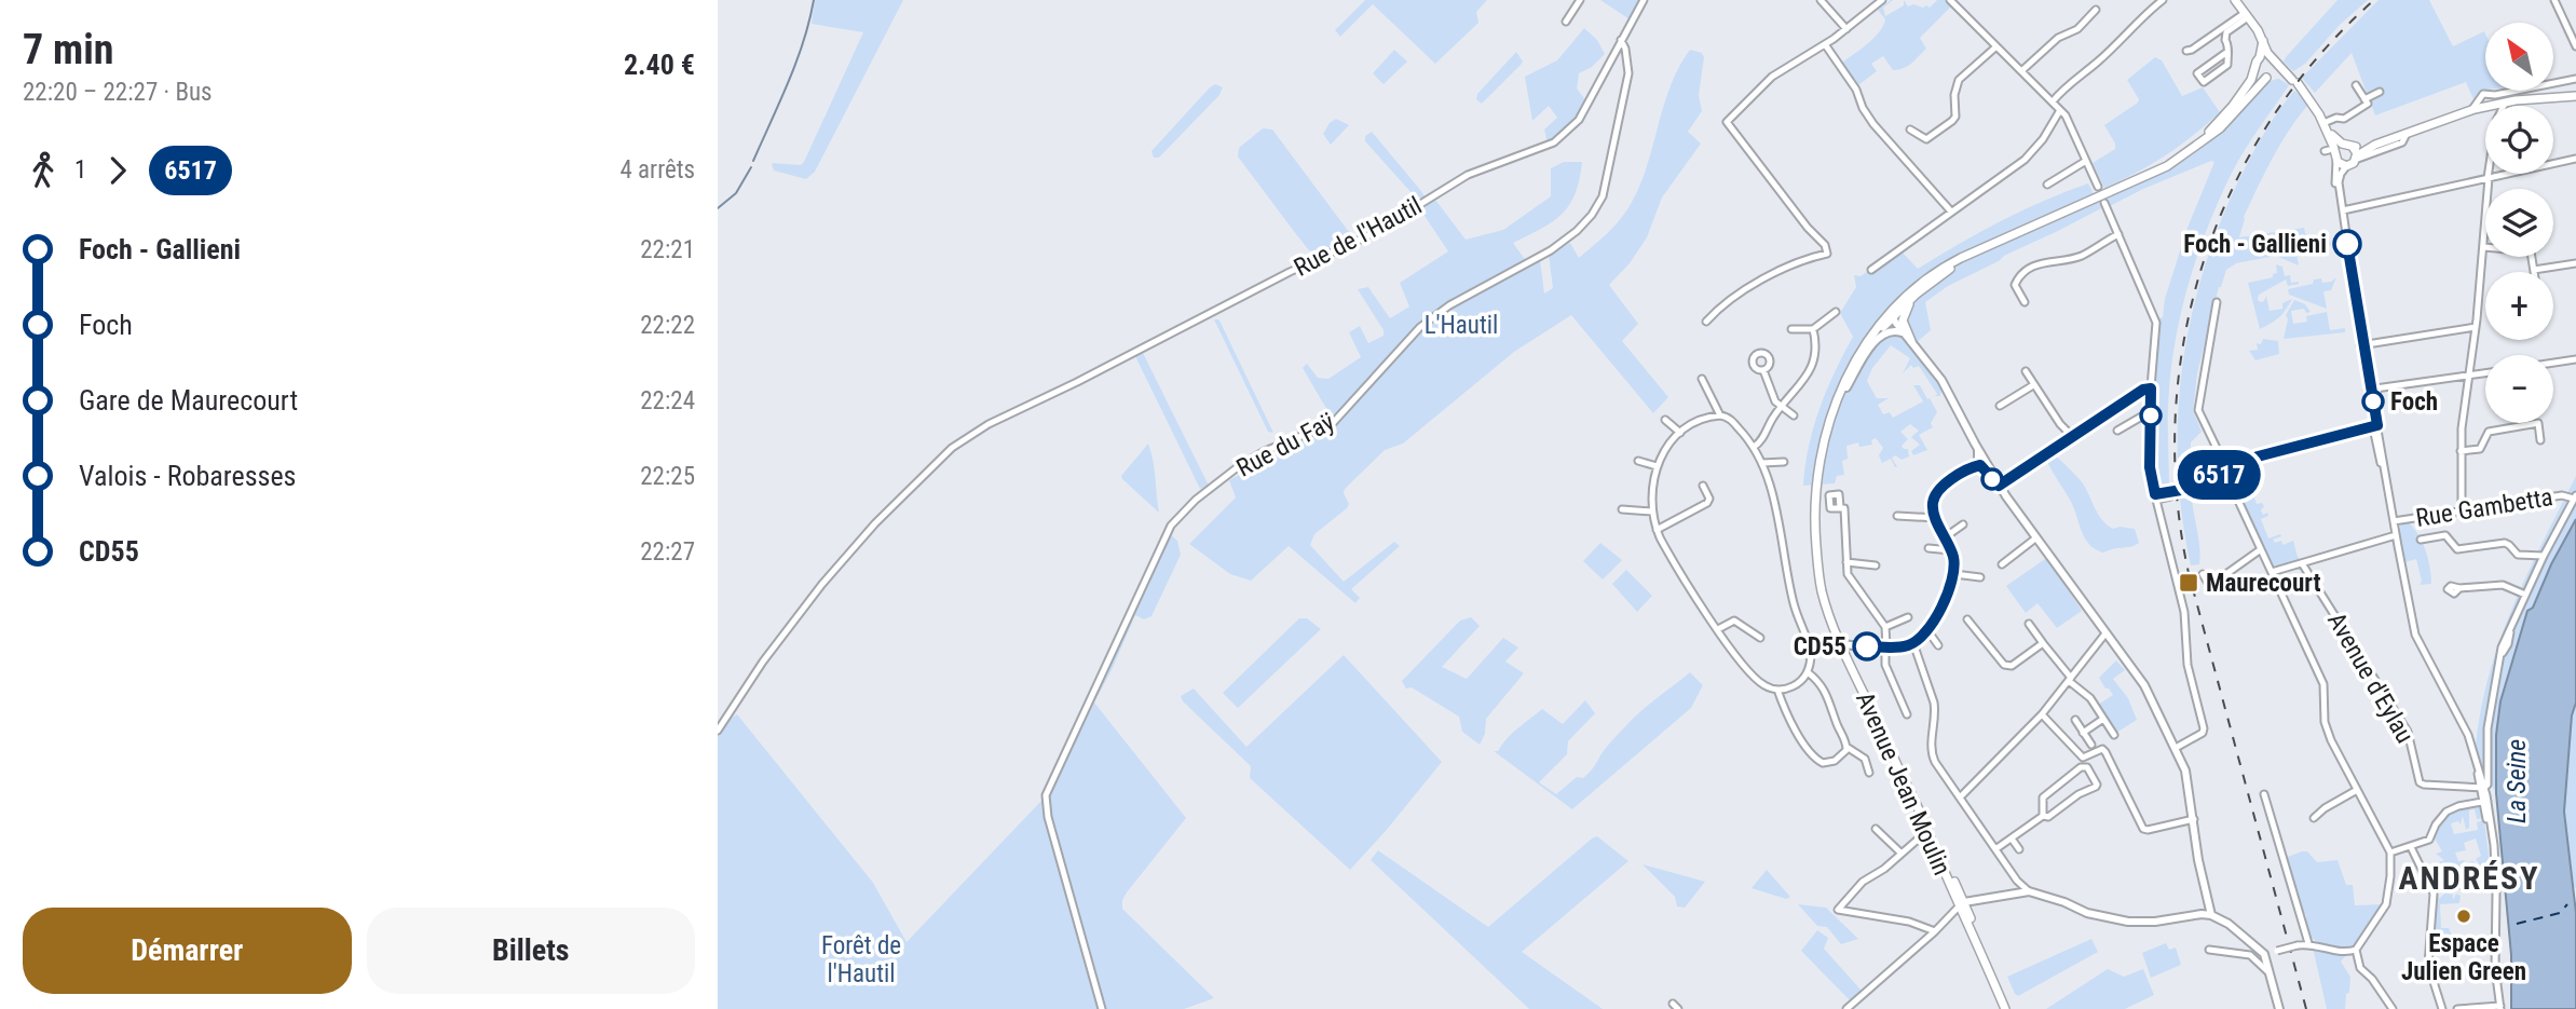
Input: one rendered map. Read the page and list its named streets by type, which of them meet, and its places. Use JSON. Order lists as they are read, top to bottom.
{
  "streets": {
    "main road": ["Avenue Jean Moulin"],
    "street": [
      "Rue de l'Hautil",
      "Rue du Faÿ",
      "Rue Gambetta",
      "Avenue d'Eylau"
    ]
  },
  "crossings": [
    ["Rue de l'Hautil", "Rue du Faÿ"]
  ],
  "districts": ["ANDRÉSY"],
  "water": ["La Seine"],
  "parks": ["L'Hautil", "Forêt de l'Hautil"],
  "places": {
    "other": [
      "Foch - Gallieni",
      "Foch",
      "CD55",
      "Espace Julien Green"
    ],
    "transit": ["Maurecourt"]
  },
  "lines": ["bus line 6517"],
  "north": "top left",
  "page": {
    "heading": ["7 min", "22:20 – 22:27 · Bus", "2.40 €"],
    "on_map": "6517",
    "map_buttons": ["+", "−"],
    "legs": ["1", "6517", "4 arrêts"],
    "list": [
      {
        "name": "Foch - Gallieni",
        "value": "22:21"
      },
      {
        "name": "Foch",
        "value": "22:22"
      },
      {
        "name": "Gare de Maurecourt",
        "value": "22:24"
      },
      {
        "name": "Valois - Robaresses",
        "value": "22:25"
      },
      {
        "name": "CD55",
        "value": "22:27"
      }
    ],
    "buttons": ["Démarrer", "Billets"]
  }
}
